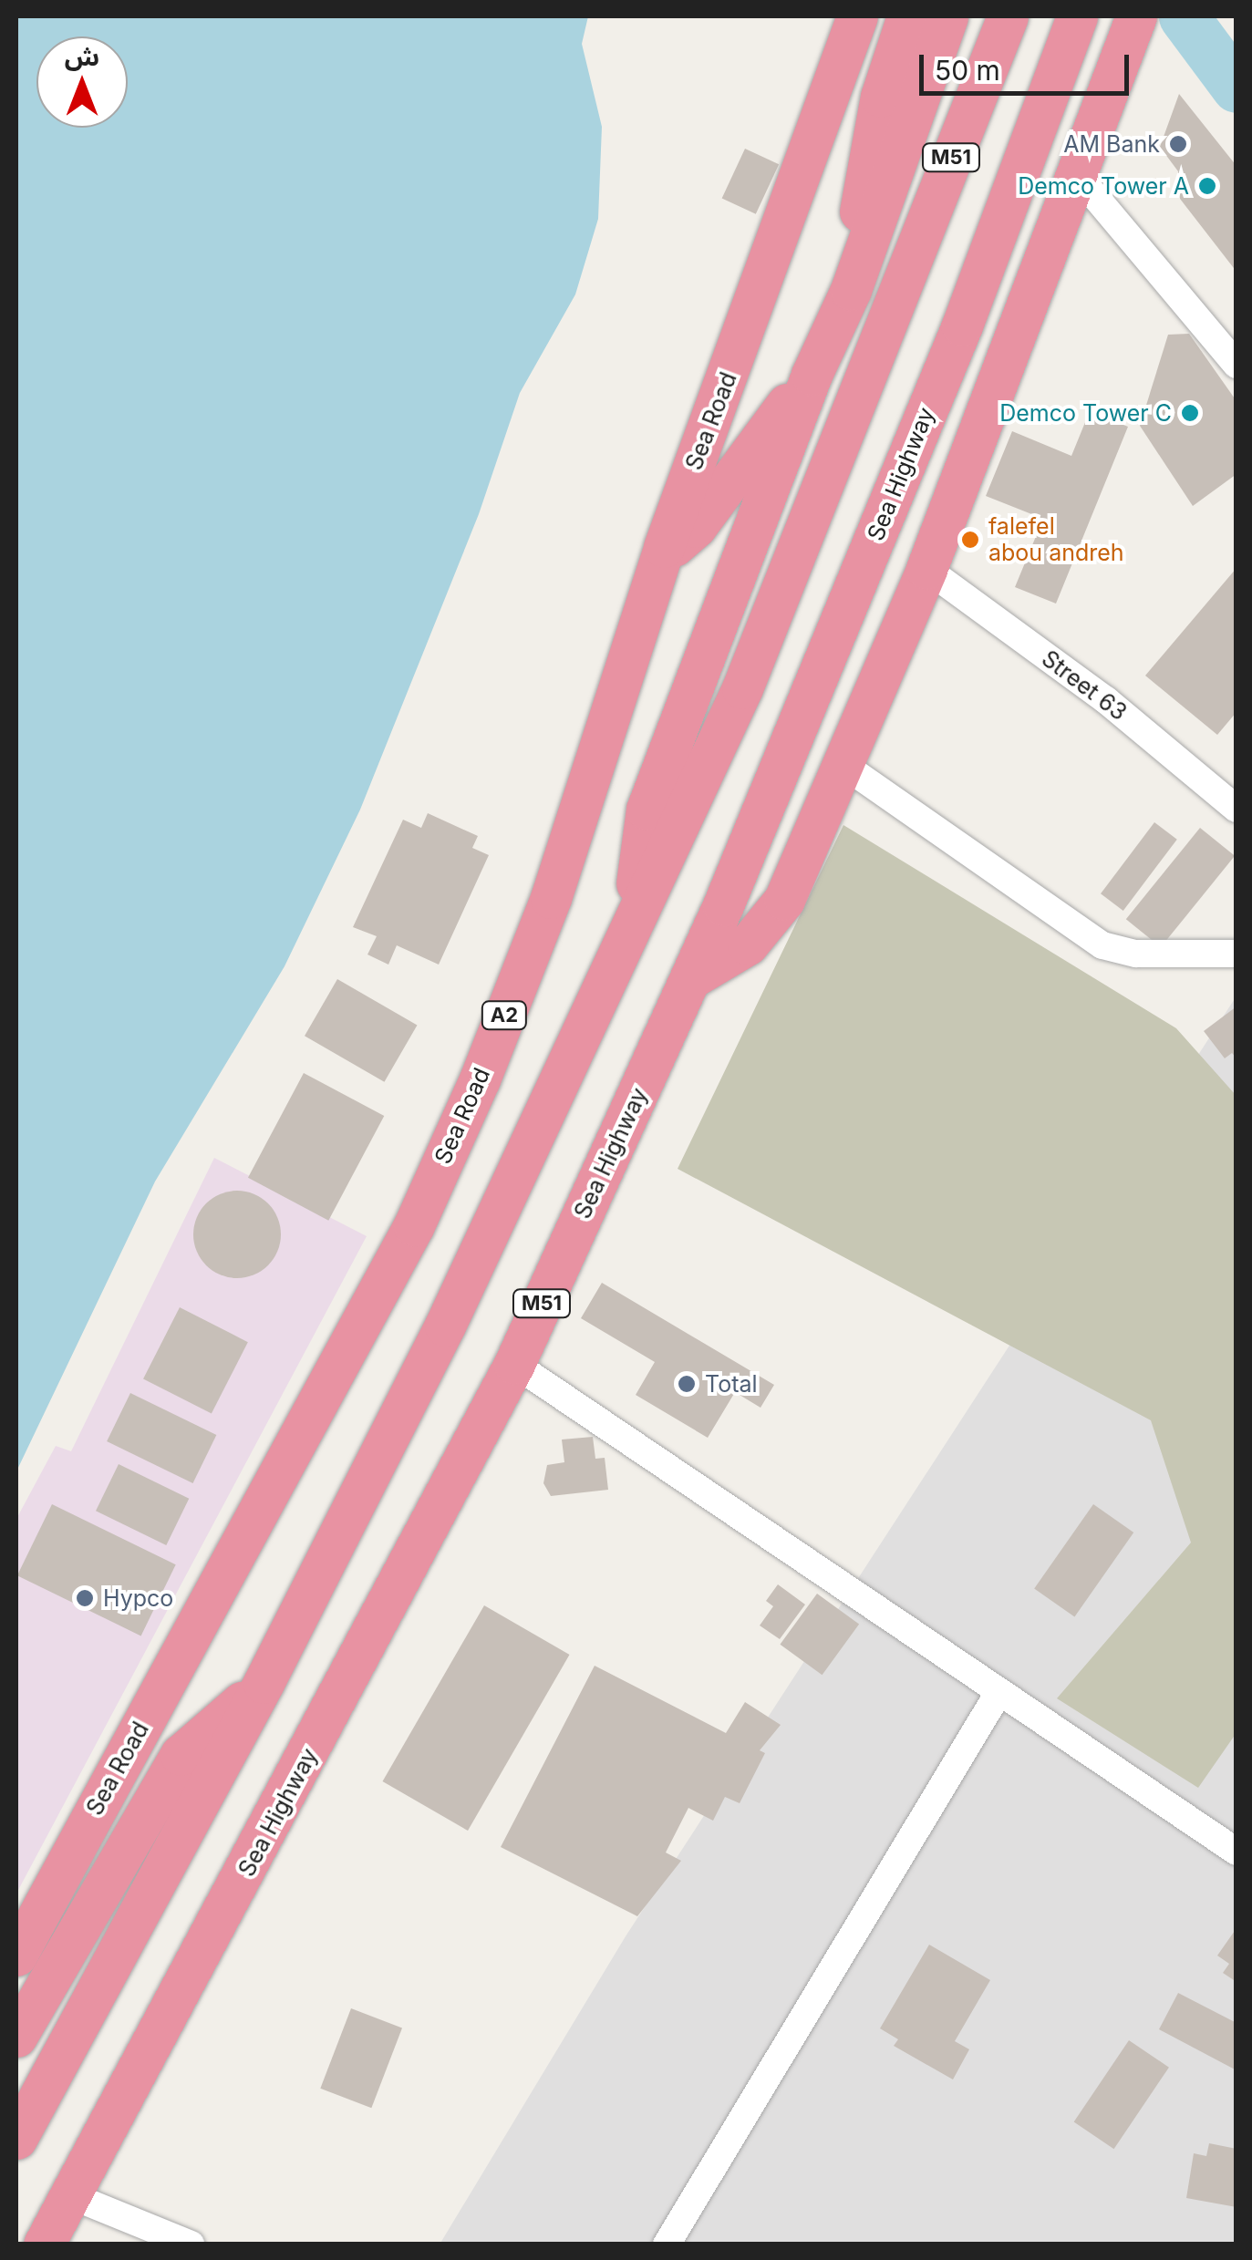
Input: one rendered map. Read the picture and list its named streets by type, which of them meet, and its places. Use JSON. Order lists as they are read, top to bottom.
{
  "streets": {
    "highway": [
      "M51",
      "Sea Road",
      "Sea Highway",
      "A2"
    ],
    "street": ["Street 63"]
  },
  "places": [
    "AM Bank",
    "Demco Tower A",
    "Demco Tower C",
    "falefel abou andreh",
    "Total",
    "Hypco"
  ],
  "scale_bar": "50 m",
  "north": "top"
}
